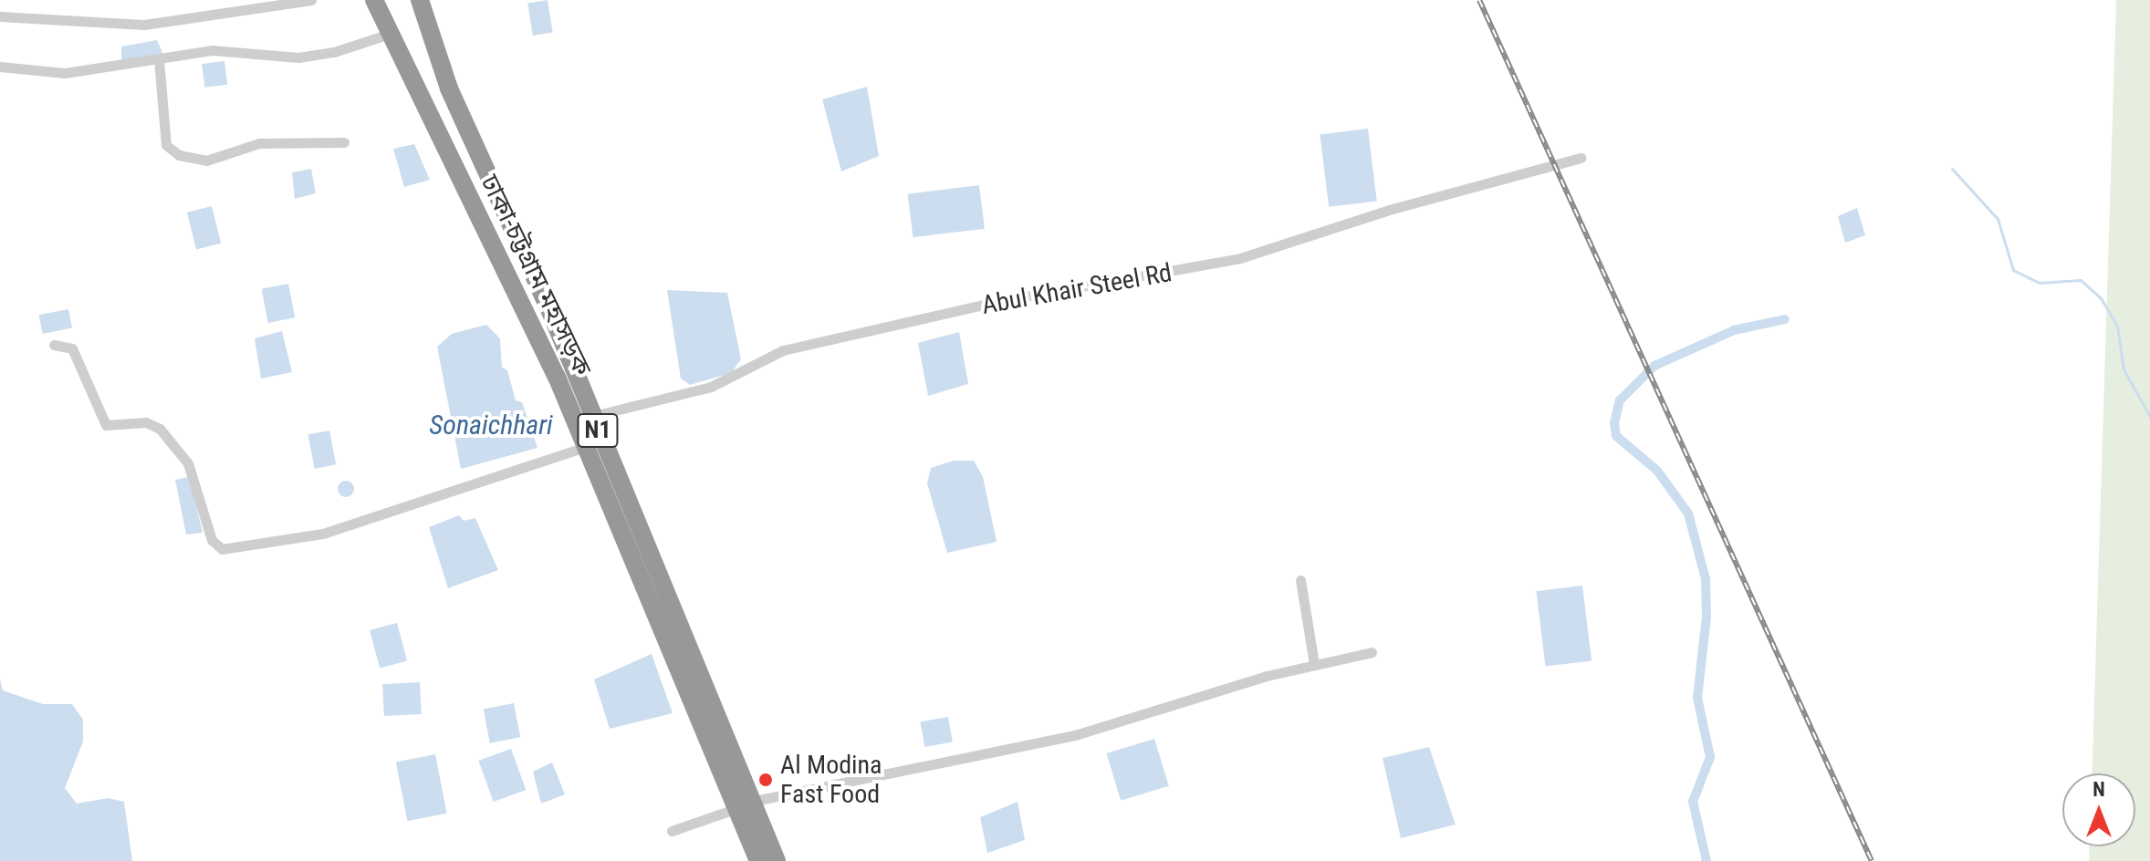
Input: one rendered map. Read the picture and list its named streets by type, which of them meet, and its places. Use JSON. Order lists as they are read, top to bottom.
{
  "streets": {
    "highway": ["ঢাকা-চট্টগ্রাম মহাসড়ক", "N1"],
    "street": ["Abul Khair Steel Rd"]
  },
  "crossings": [
    ["ঢাকা-চট্টগ্রাম মহাসড়ক", "Abul Khair Steel Rd"]
  ],
  "water": ["Sonaichhari"],
  "places": ["Al Modina Fast Food"],
  "north": "top"
}
